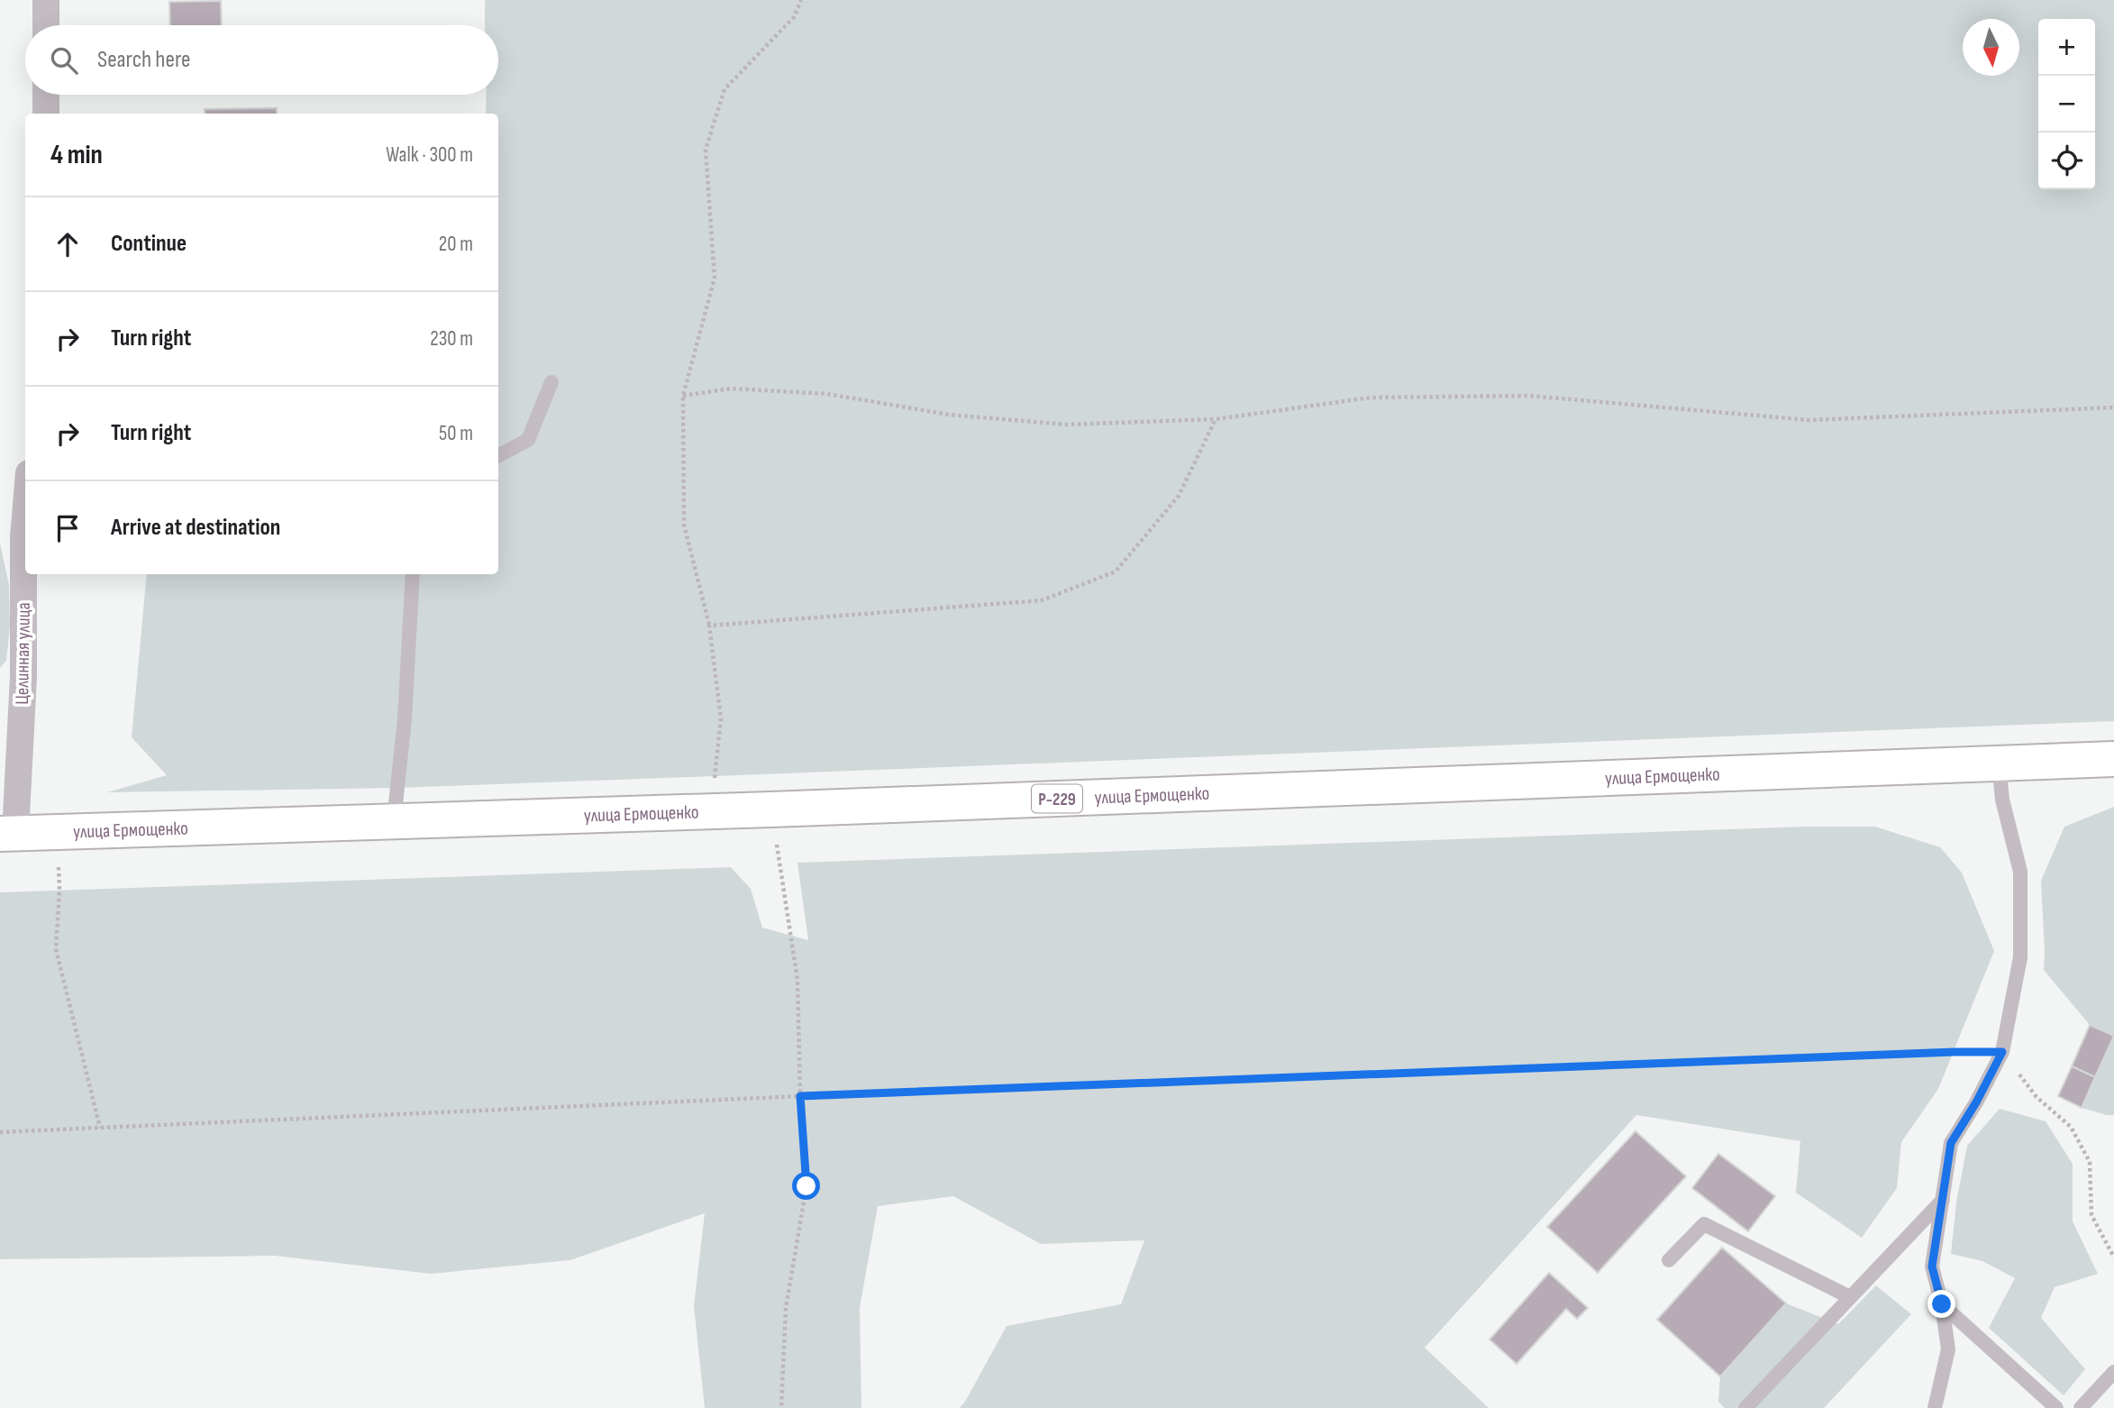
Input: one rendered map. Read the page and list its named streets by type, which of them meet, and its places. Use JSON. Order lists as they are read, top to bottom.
{
  "streets": {
    "highway": ["улица Ермощенко", "Р-229"],
    "street": ["Целинная улица"]
  },
  "crossings": [
    ["Целинная улица", "улица Ермощенко"]
  ],
  "north": "bottom",
  "page": {
    "map_buttons": ["+", "−"],
    "search": "Search here",
    "heading": ["4 min", "Walk · 300 m"],
    "list": [
      ["Continue", "20 m"],
      ["Turn right", "230 m"],
      ["Turn right", "50 m"],
      "Arrive at destination"
    ]
  }
}
